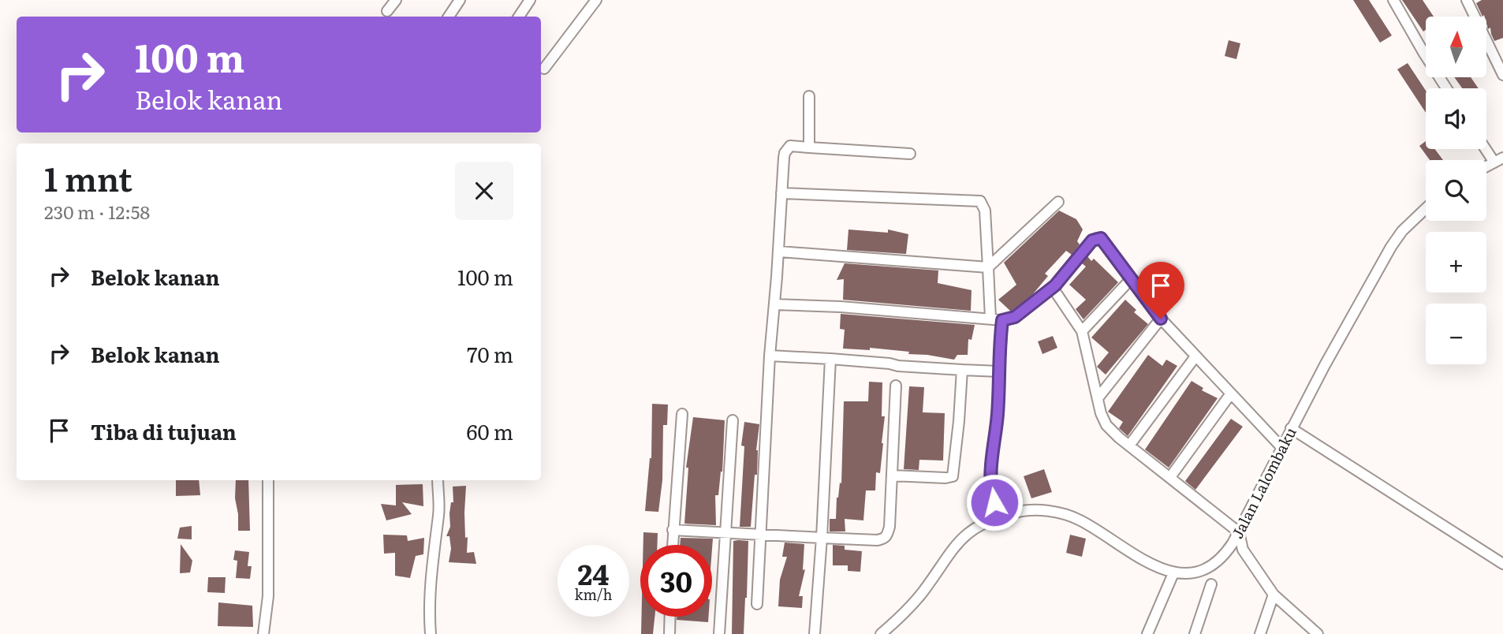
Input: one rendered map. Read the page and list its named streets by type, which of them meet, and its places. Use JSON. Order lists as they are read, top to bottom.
{
  "streets": {
    "street": ["Jalan Lalombaku"]
  },
  "north": "top",
  "page": {
    "map_buttons": ["+", "−"],
    "turn": ["100 m", "Belok kanan"],
    "heading": ["1 mnt", "230 m · 12:58"],
    "list": [
      {
        "name": "Belok kanan",
        "value": "100 m"
      },
      {
        "name": "Belok kanan",
        "value": "70 m"
      },
      {
        "name": "Tiba di tujuan",
        "value": "60 m"
      }
    ],
    "speed": "24 km/h",
    "limit": "30"
  }
}
